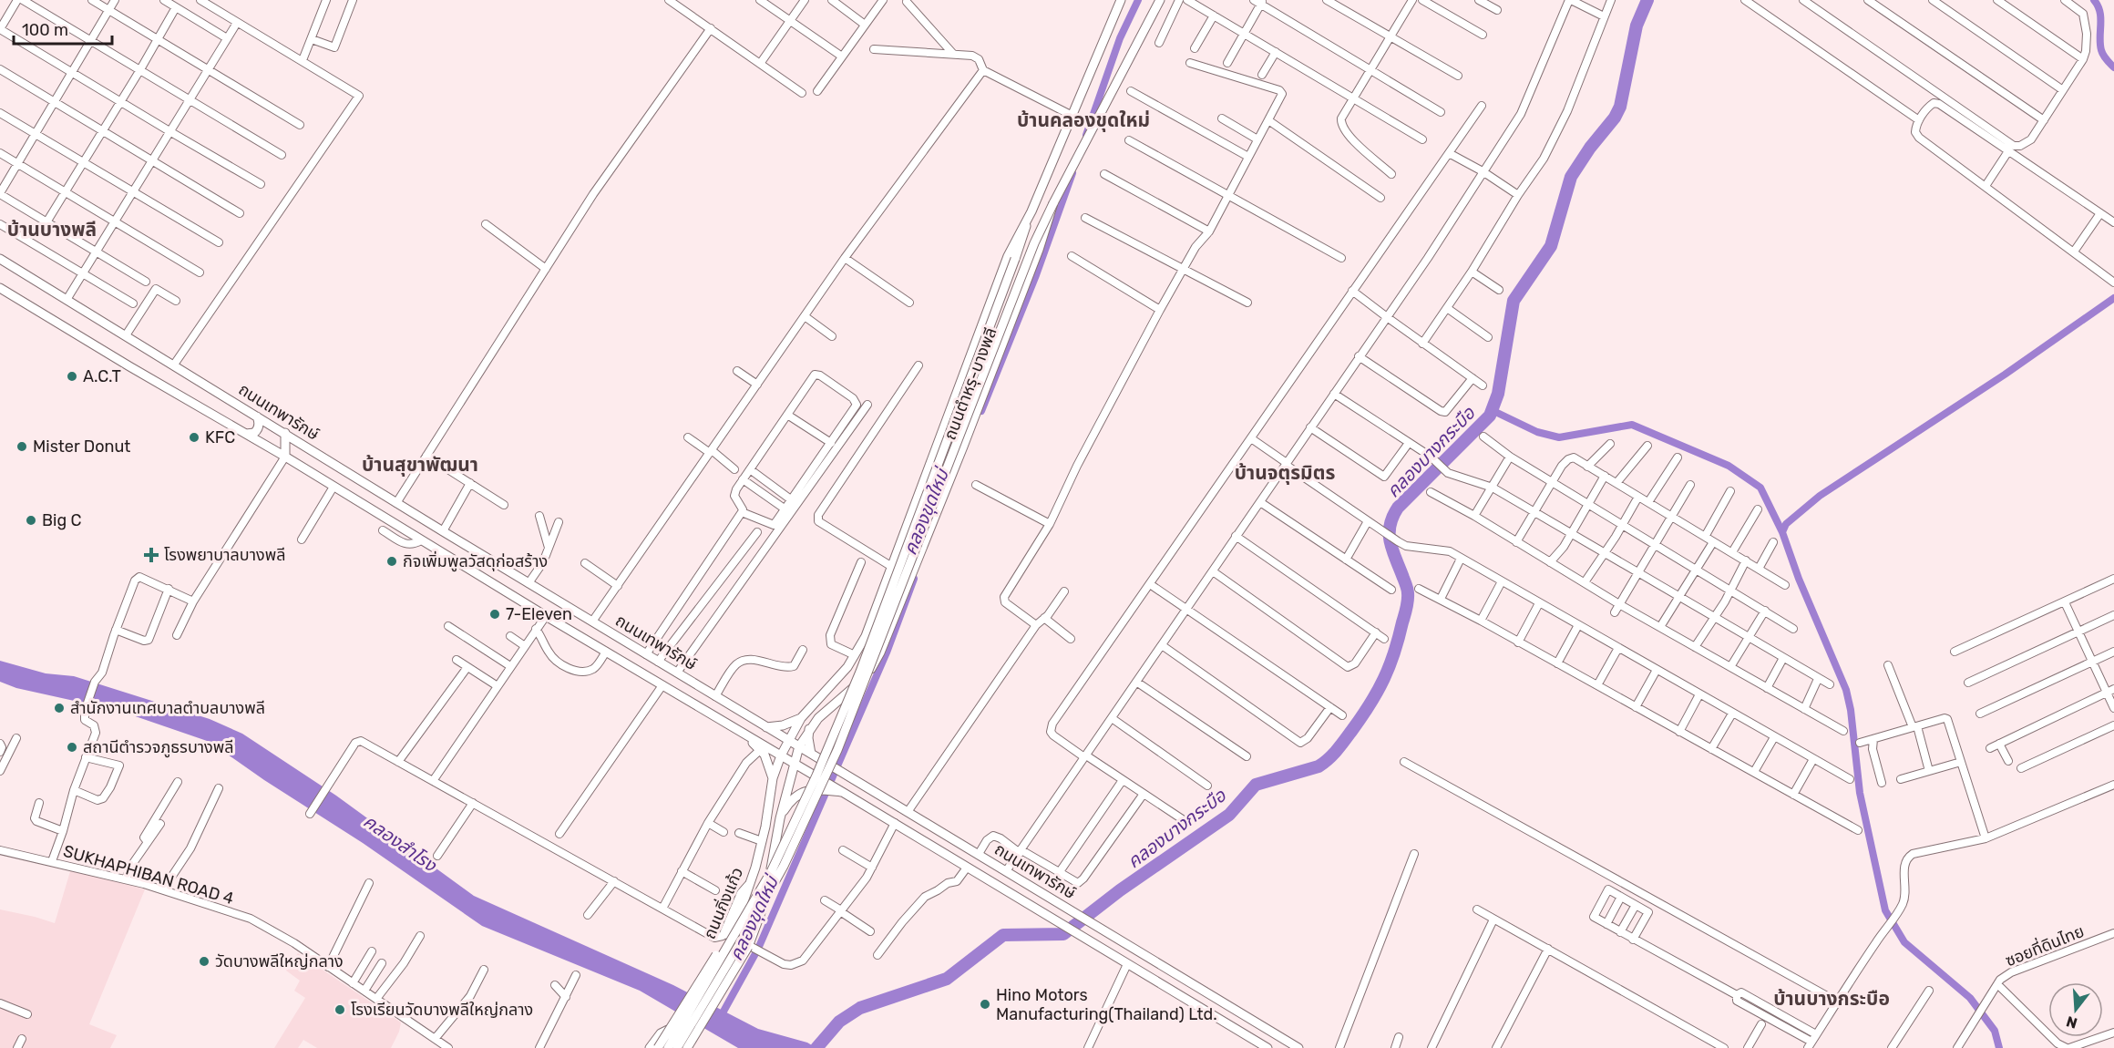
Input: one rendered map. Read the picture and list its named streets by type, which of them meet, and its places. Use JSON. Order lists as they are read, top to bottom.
{
  "streets": {
    "main road": ["ถนนตำหรุ-บางพลี", "ถนนเทพารักษ์", "ถนนกิ่งแก้ว"],
    "street": ["SUKHAPHIBAN ROAD 4", "ซอยที่ดินไทย"]
  },
  "crossings": [
    ["ถนนตำหรุ-บางพลี", "ถนนเทพารักษ์"],
    ["ถนนตำหรุ-บางพลี", "ถนนกิ่งแก้ว"],
    ["ถนนเทพารักษ์", "ถนนกิ่งแก้ว"]
  ],
  "districts": [
    "บ้านคลองขุดใหม่",
    "บ้านบางพลี",
    "บ้านสุขาพัฒนา",
    "บ้านจตุรมิตร",
    "บ้านบางกระบือ"
  ],
  "water": ["คลองบางกระบือ", "คลองขุดใหม่", "คลองสำโรง"],
  "places": {
    "other": [
      "A.C.T",
      "KFC",
      "Mister Donut",
      "Big C",
      "กิจเพิ่มพูลวัสดุก่อสร้าง",
      "7-Eleven",
      "สำนักงานเทศบาลตำบลบางพลี",
      "สถานีตำรวจภูธรบางพลี",
      "วัดบางพลีใหญ่กลาง",
      "Hino Motors Manufacturing(Thailand) Ltd.",
      "โรงเรียนวัดบางพลีใหญ่กลาง"
    ],
    "health": ["โรงพยาบาลบางพลี"]
  },
  "scale_bar": "100 m",
  "north": "bottom"
}
